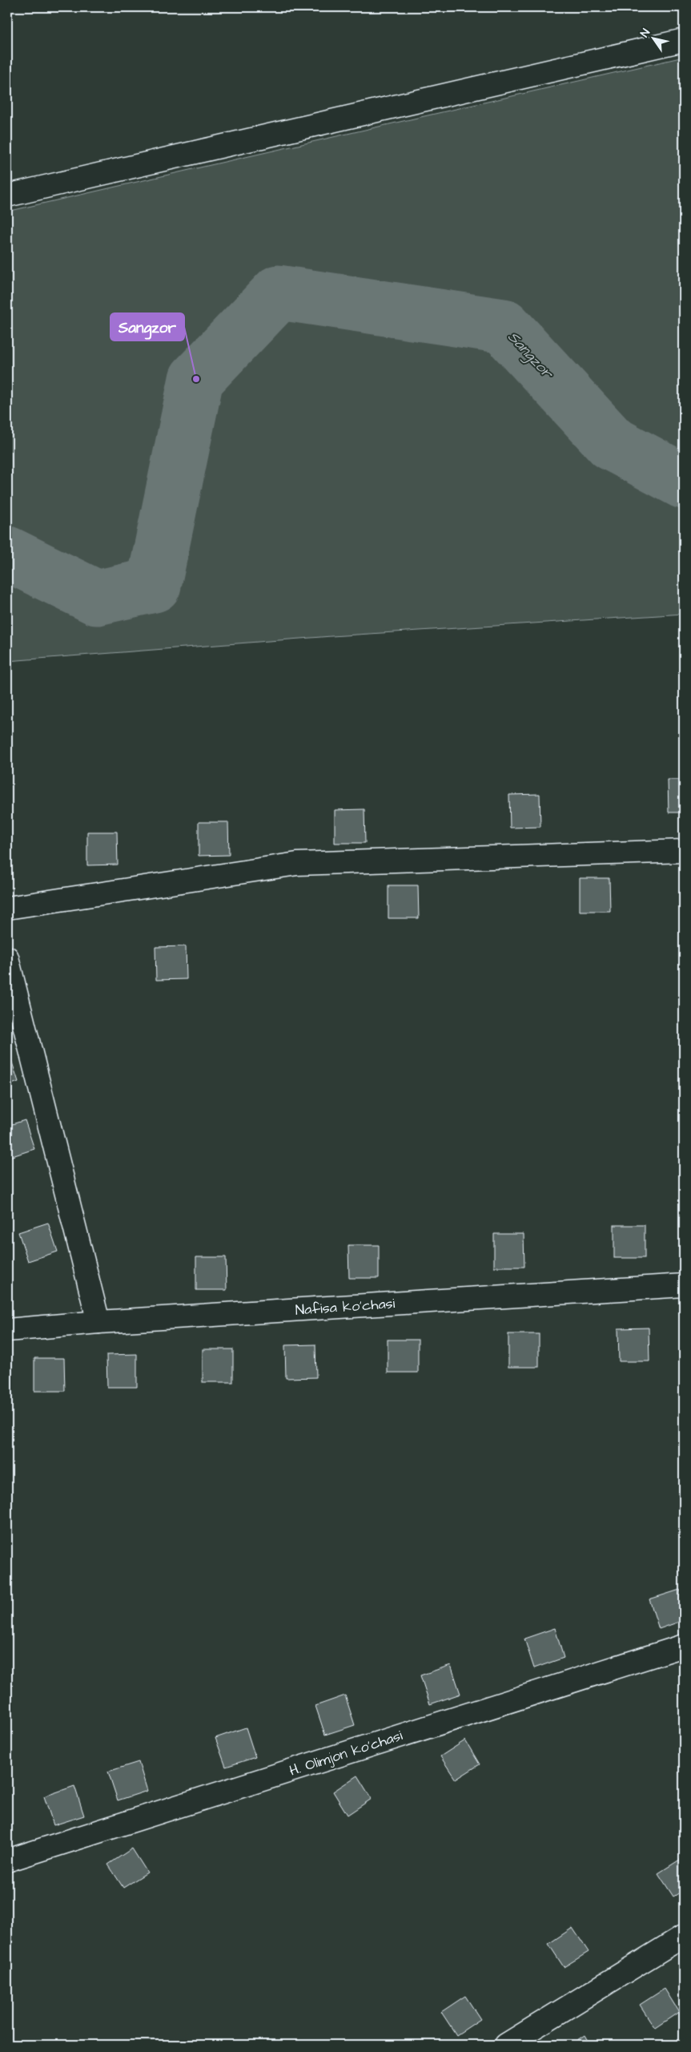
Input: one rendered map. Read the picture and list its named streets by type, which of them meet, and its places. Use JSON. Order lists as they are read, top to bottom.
{
  "streets": {
    "street": ["Nafisa ko'chasi", "H. Olimjon ko'chasi"]
  },
  "water": ["Sangzor"],
  "places": ["Sangzor"],
  "north": "top left"
}
